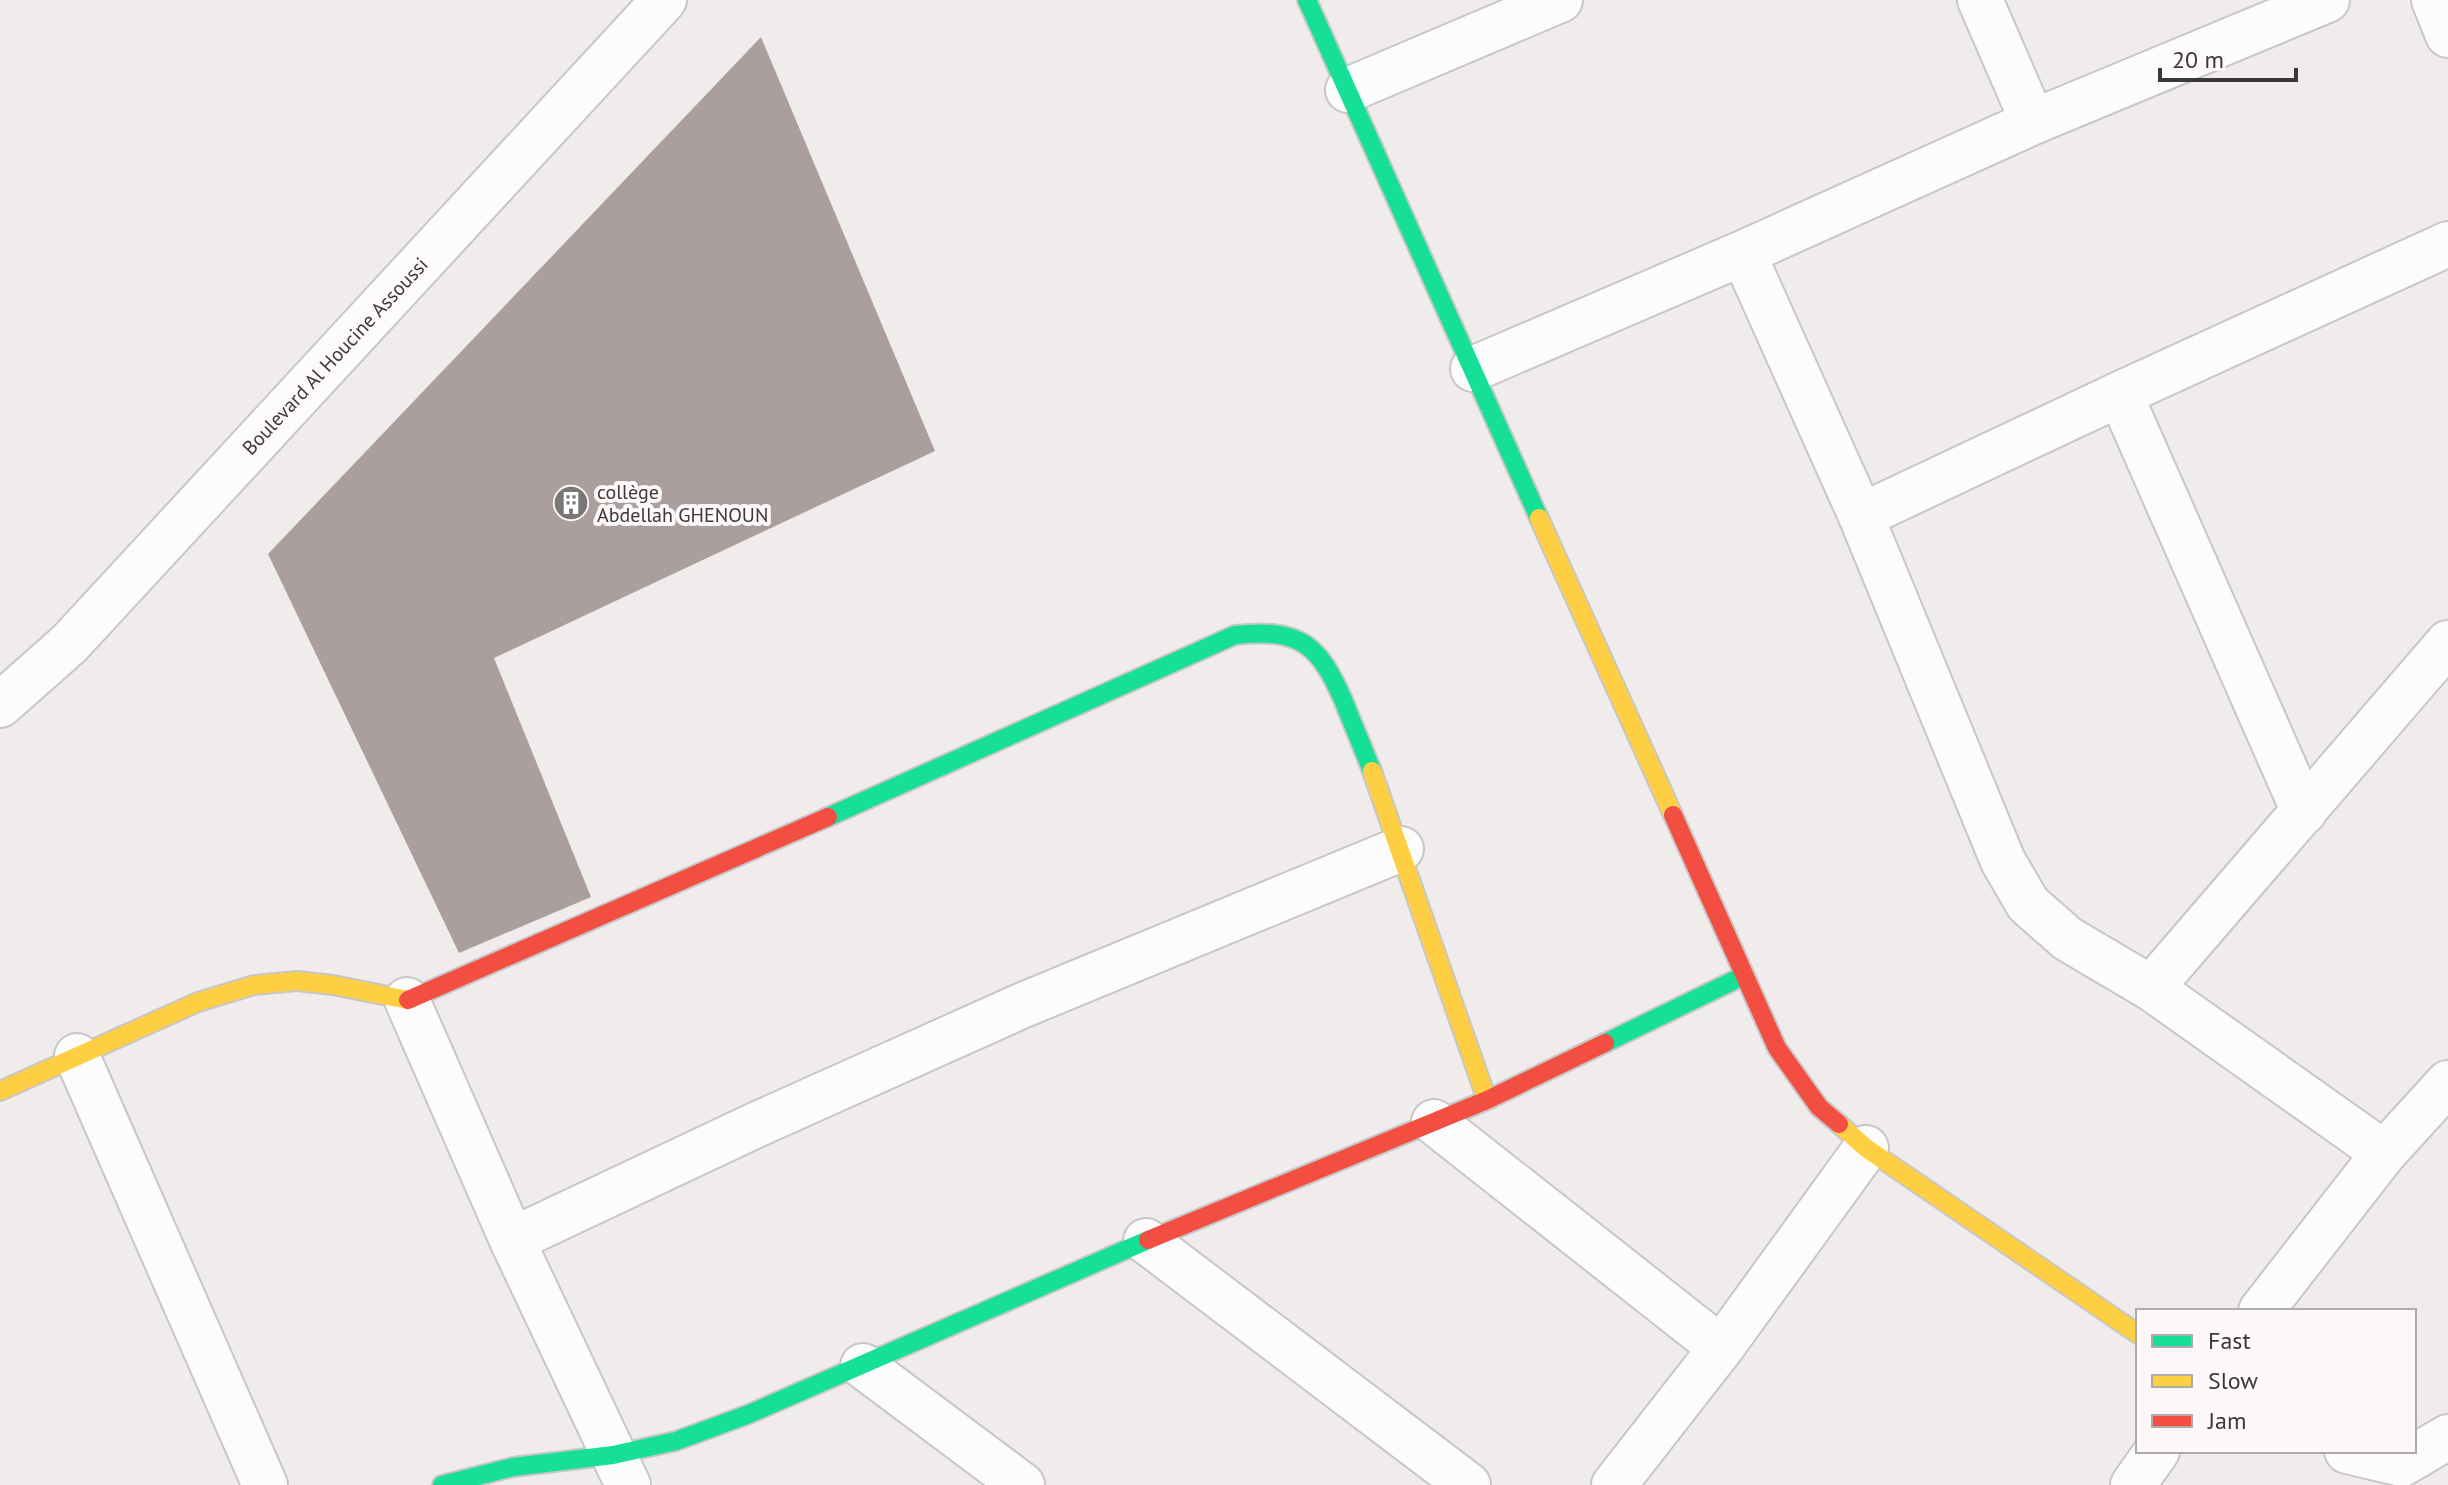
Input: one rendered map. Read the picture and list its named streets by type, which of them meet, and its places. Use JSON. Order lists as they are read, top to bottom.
{
  "streets": {
    "street": ["Boulevard Al Houcine Assoussi"]
  },
  "places": {
    "building": ["collège Abdellah GHENOUN"]
  },
  "legend": ["Fast", "Slow", "Jam"],
  "scale_bar": "20 m"
}
